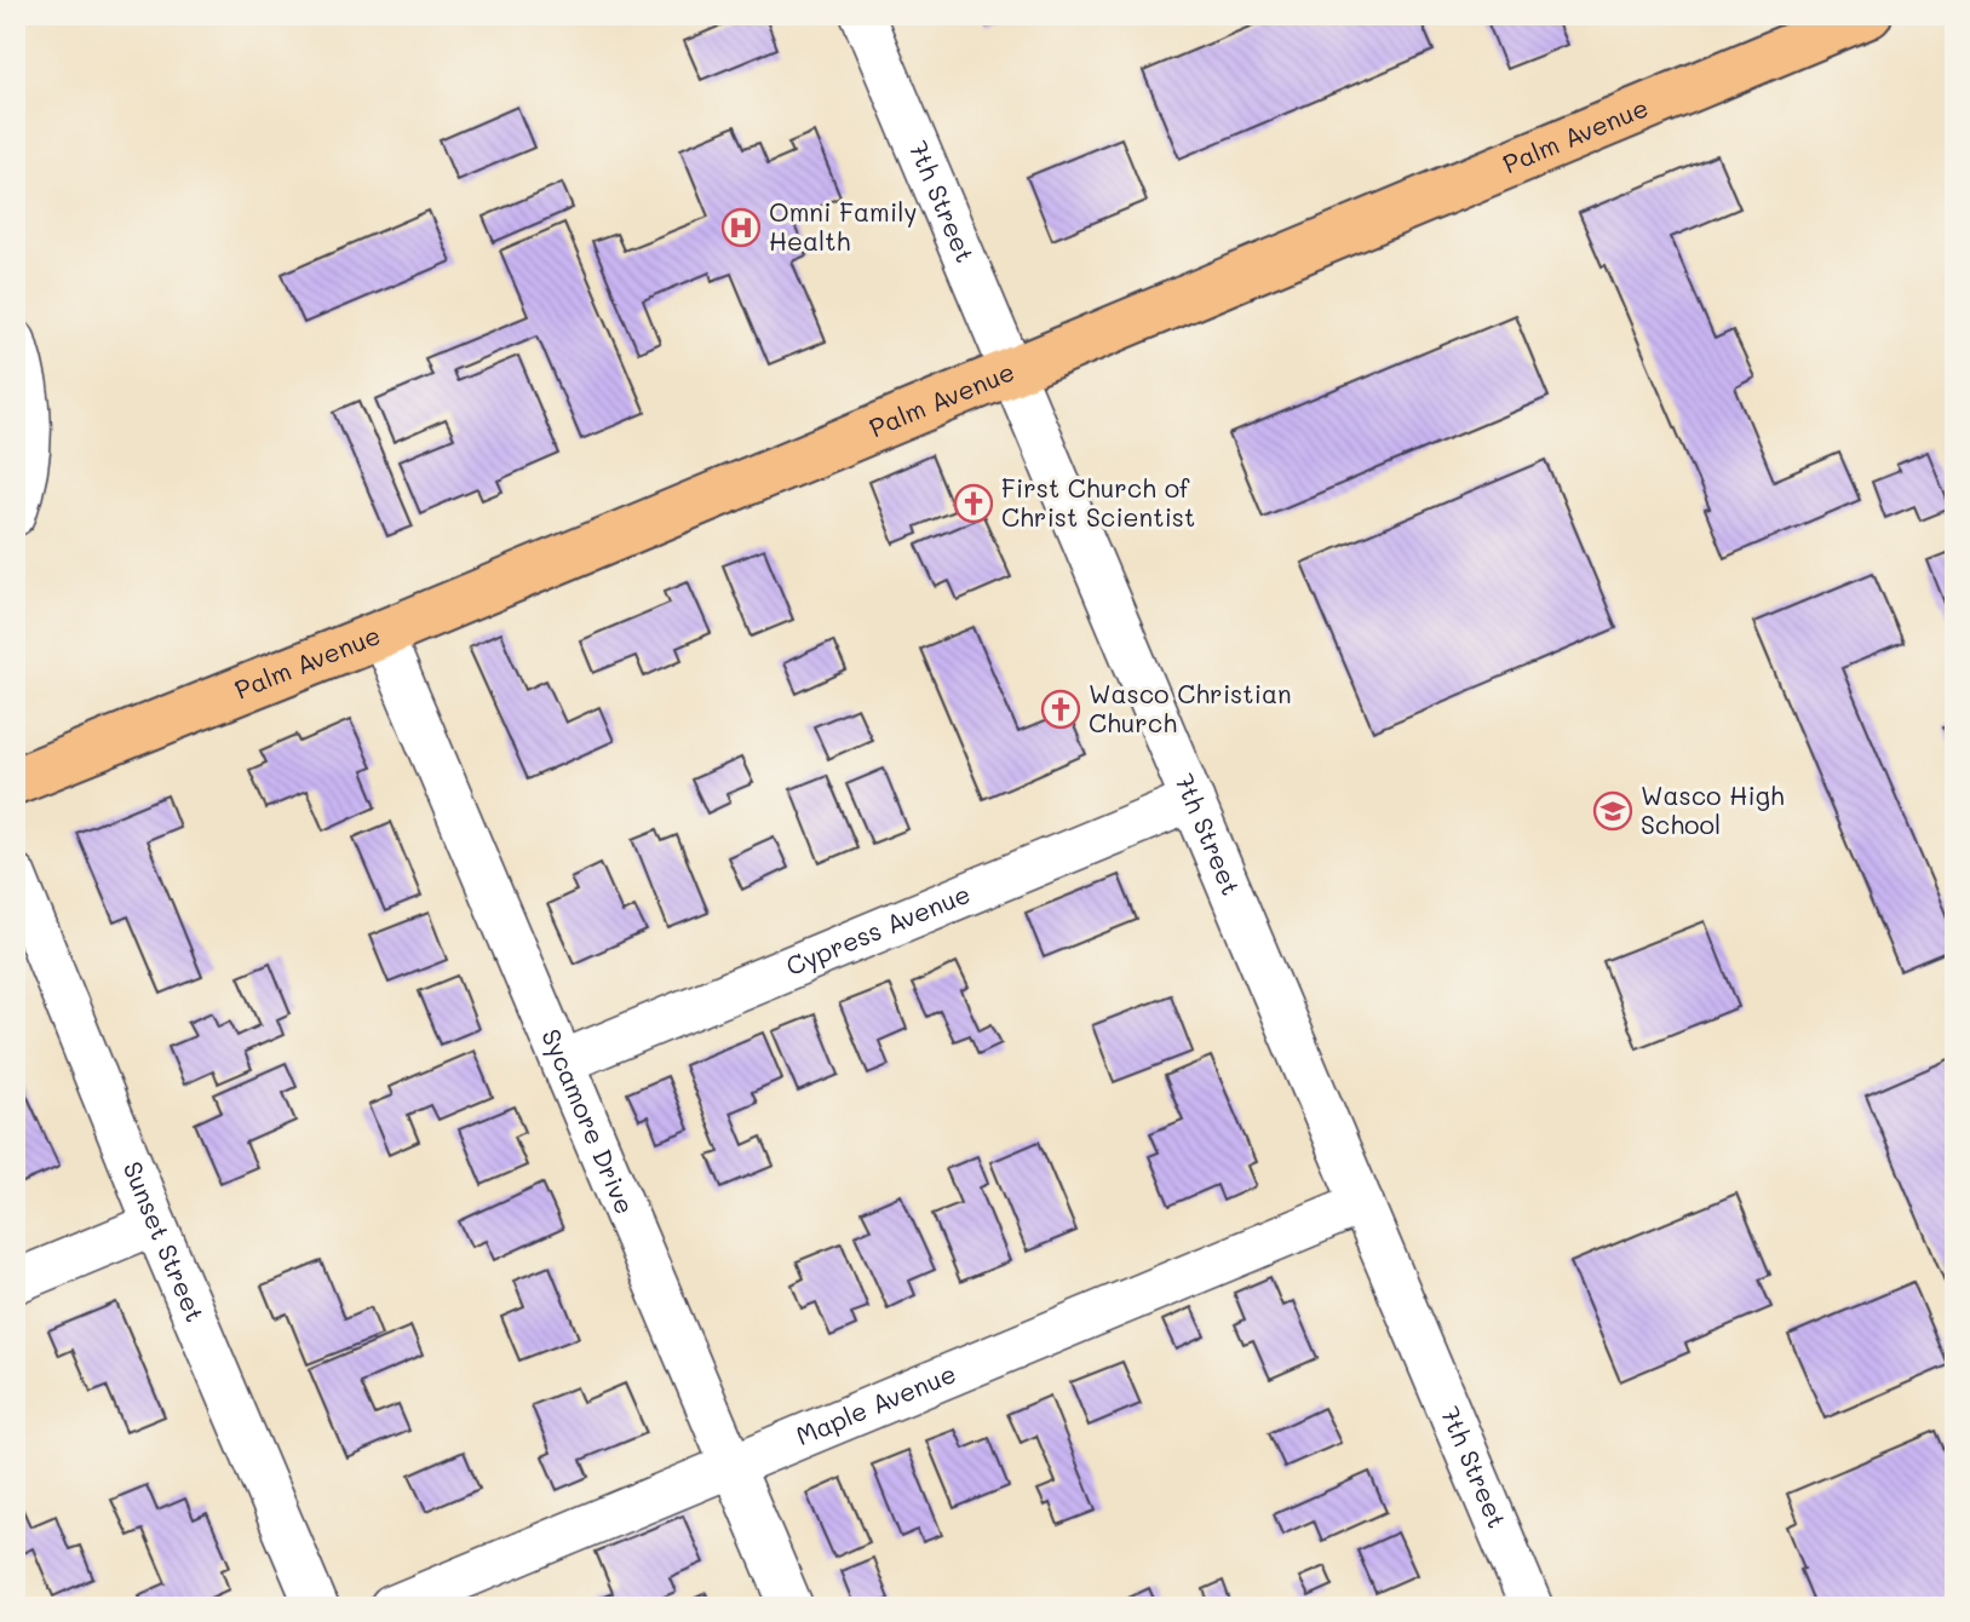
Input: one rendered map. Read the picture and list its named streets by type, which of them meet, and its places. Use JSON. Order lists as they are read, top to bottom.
{
  "streets": {
    "main road": ["Palm Avenue"],
    "street": [
      "7th Street",
      "Cypress Avenue",
      "Sycamore Drive",
      "Sunset Street",
      "Maple Avenue"
    ]
  },
  "crossings": [
    ["Palm Avenue", "7th Street"],
    ["Palm Avenue", "Sycamore Drive"],
    ["7th Street", "Cypress Avenue"],
    ["7th Street", "Maple Avenue"],
    ["Cypress Avenue", "Sycamore Drive"],
    ["Sycamore Drive", "Maple Avenue"]
  ],
  "places": {
    "hospital": ["Omni Family Health"],
    "church": ["First Church of Christ Scientist", "Wasco Christian Church"],
    "school or university": ["Wasco High School"]
  }
}
